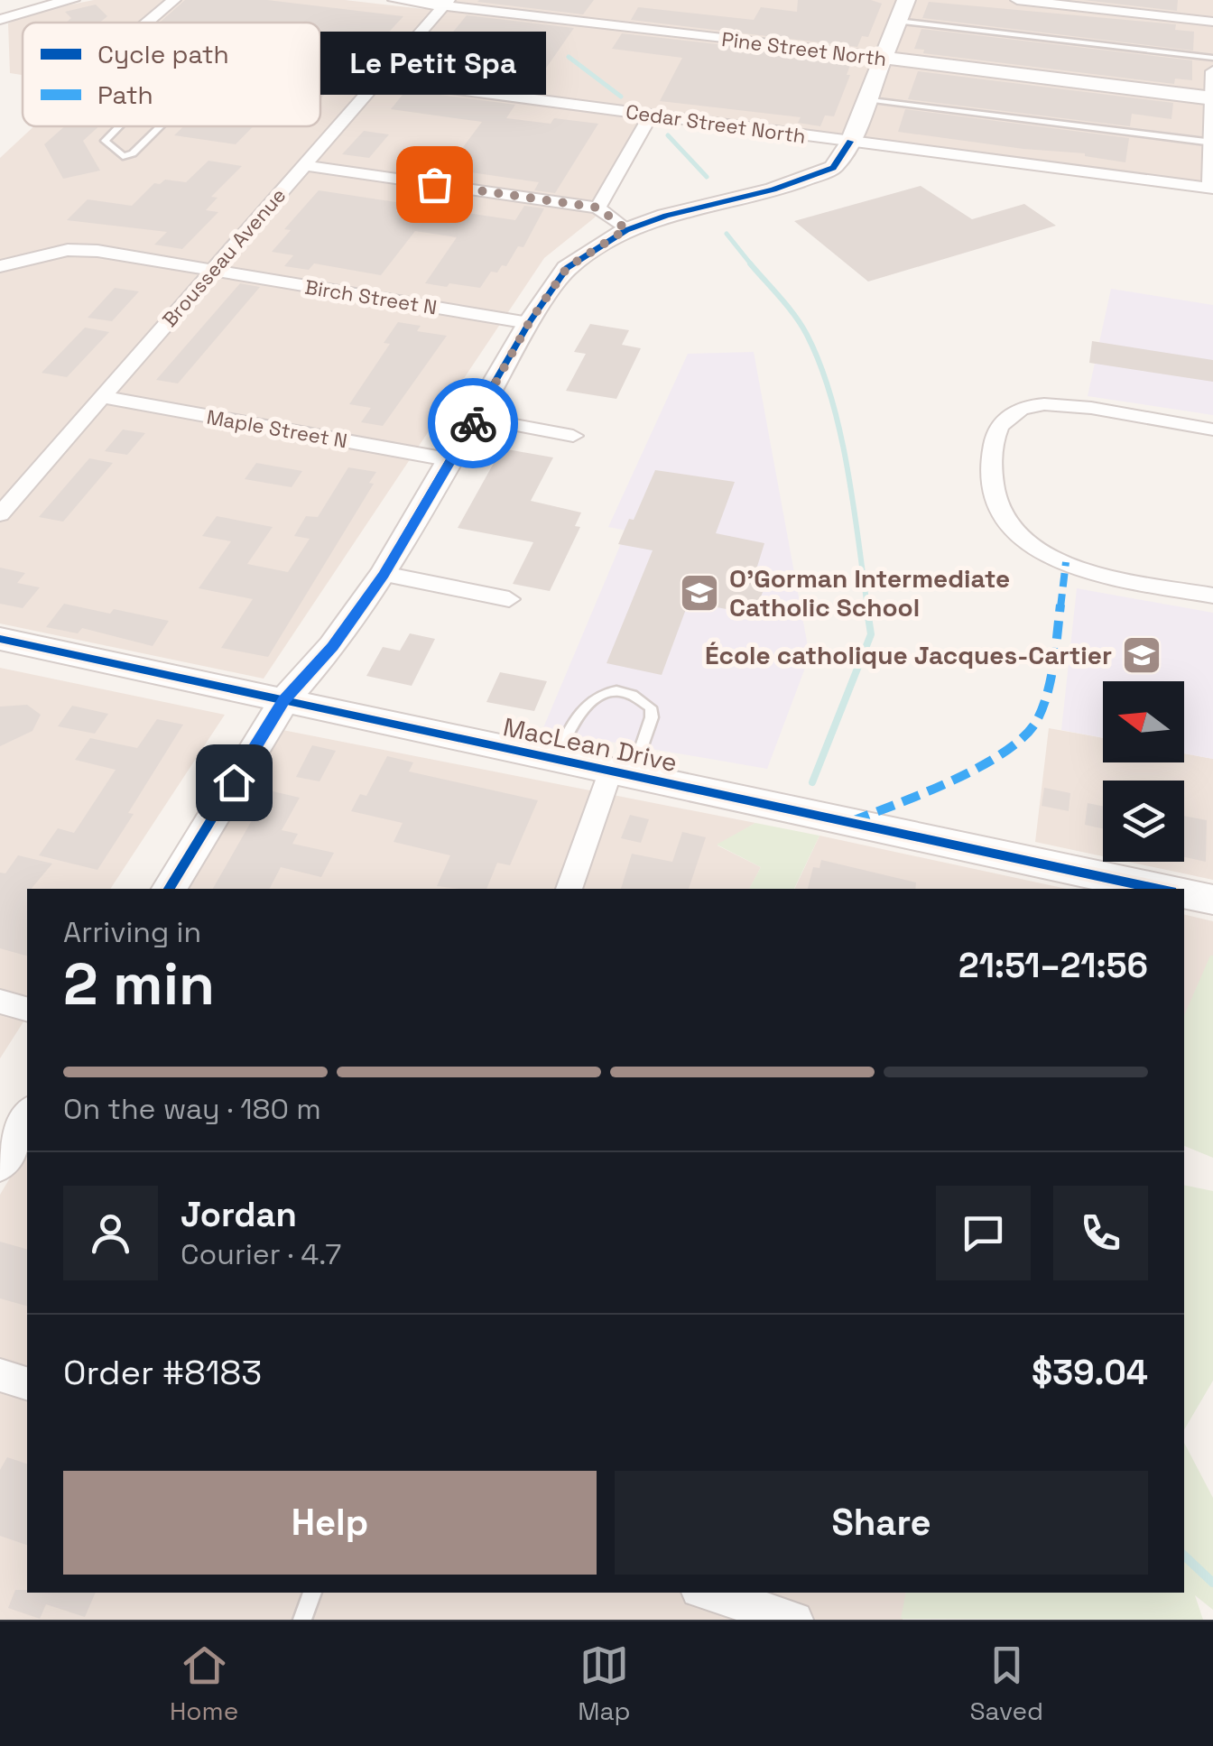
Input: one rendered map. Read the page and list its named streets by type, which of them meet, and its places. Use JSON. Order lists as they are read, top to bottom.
{
  "streets": {
    "main road": ["Pine Street North", "MacLean Drive"],
    "street": [
      "Cedar Street North",
      "Brousseau Avenue",
      "Birch Street N",
      "Maple Street N"
    ]
  },
  "crossings": [
    ["Pine Street North", "Brousseau Avenue"],
    ["Cedar Street North", "Brousseau Avenue"],
    ["Brousseau Avenue", "Birch Street N"],
    ["Brousseau Avenue", "Maple Street N"]
  ],
  "places": {
    "other": ["Le Petit Spa"],
    "school or university": ["O'Gorman Intermediate Catholic School", "École catholique Jacques-Cartier"]
  },
  "legend": ["Cycle path", "Path"],
  "north": "left",
  "page": {
    "bubble": "Le Petit Spa",
    "heading": ["2 min", "Arriving in", "21:51–21:56"],
    "panel": [
      "Jordan",
      "Courier · 4.7",
      "Order #8183",
      "$39.04"
    ],
    "bar": "On the way · 180 m",
    "buttons": ["Help", "Share"],
    "tabs": ["Home", "Map", "Saved"]
  }
}
